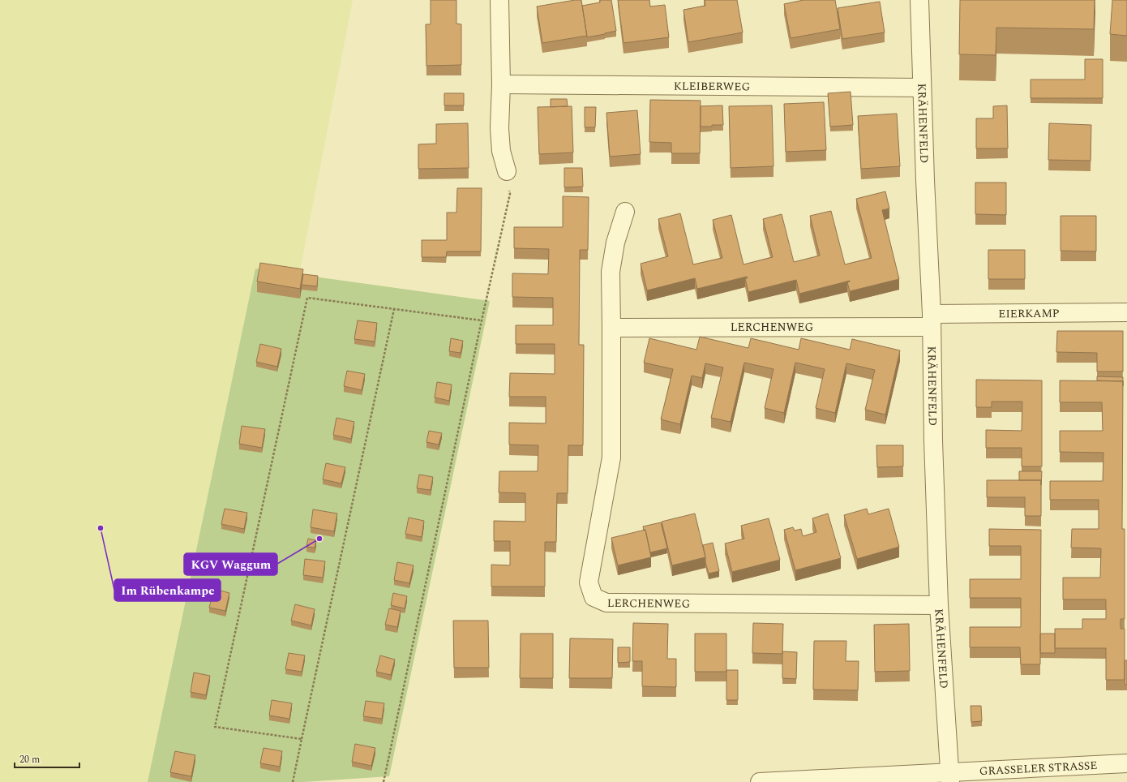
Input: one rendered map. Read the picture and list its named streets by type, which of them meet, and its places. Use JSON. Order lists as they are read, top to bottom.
{
  "streets": {
    "street": [
      "KLEIBERWEG",
      "KRÄHENFELD",
      "EIERKAMP",
      "LERCHENWEG",
      "GRASSELER STRASSE"
    ]
  },
  "crossings": [
    ["KLEIBERWEG", "KRÄHENFELD"],
    ["KRÄHENFELD", "EIERKAMP"],
    ["KRÄHENFELD", "LERCHENWEG"],
    ["KRÄHENFELD", "GRASSELER STRASSE"],
    ["EIERKAMP", "LERCHENWEG"]
  ],
  "places": ["Im Rübenkampe", "KGV Waggum"],
  "scale_bar": "20 m"
}
